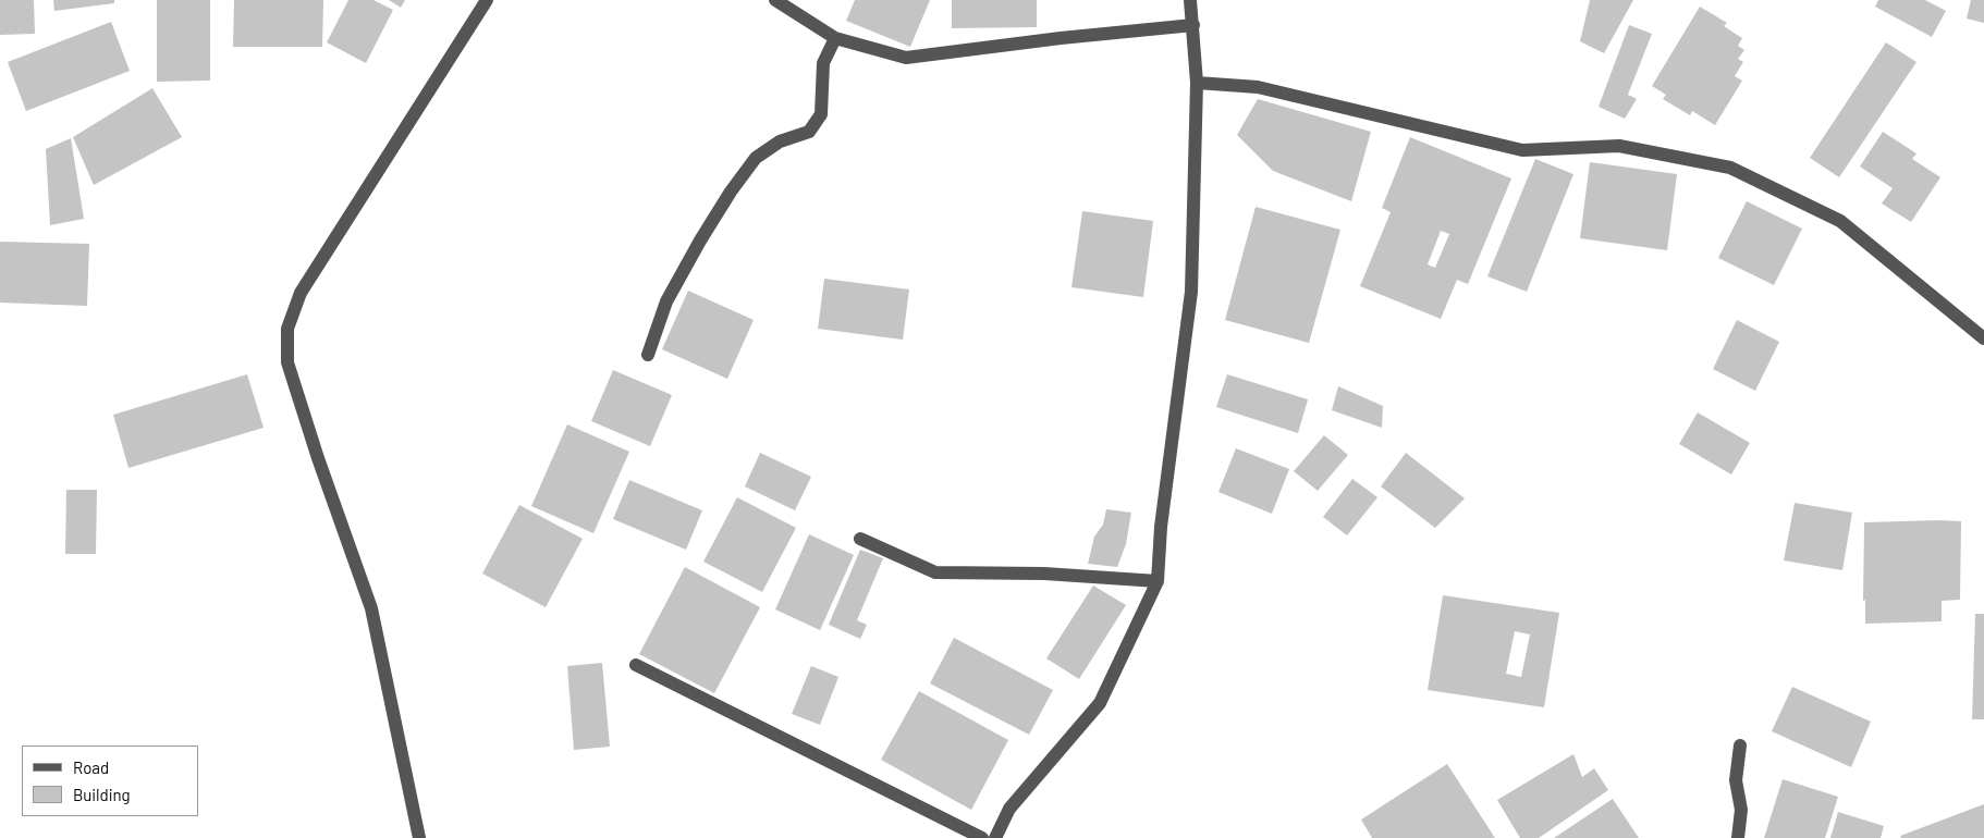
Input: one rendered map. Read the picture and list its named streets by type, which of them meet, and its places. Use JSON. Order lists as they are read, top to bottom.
{
  "legend": ["Road", "Building"]
}
